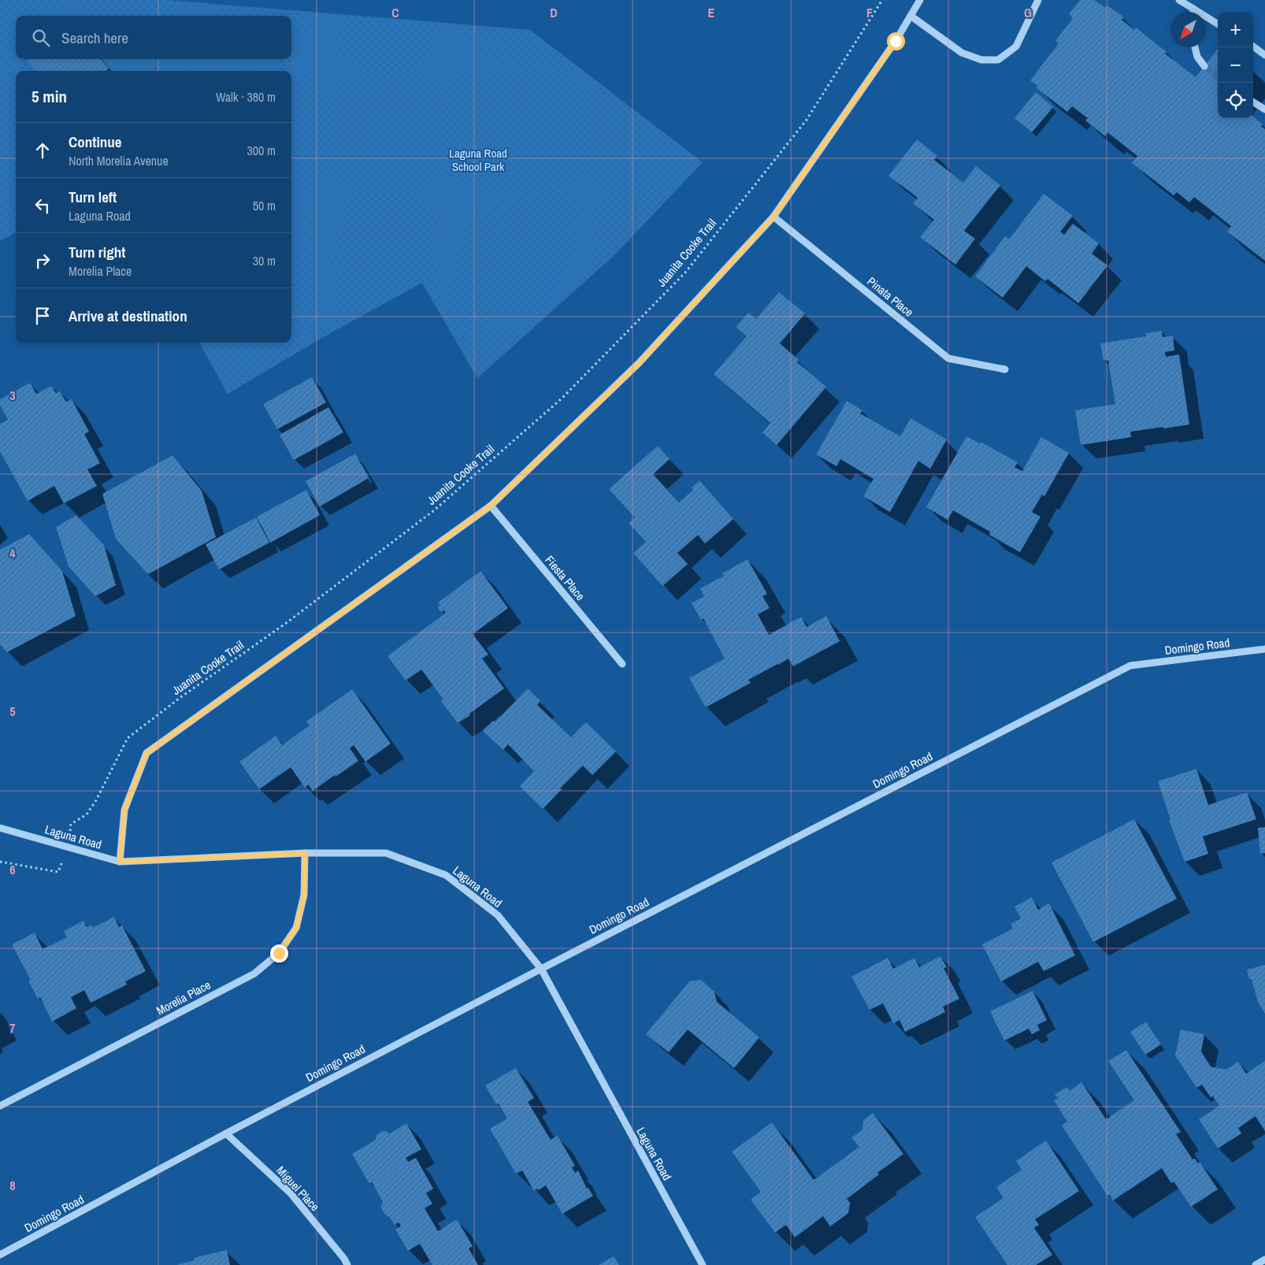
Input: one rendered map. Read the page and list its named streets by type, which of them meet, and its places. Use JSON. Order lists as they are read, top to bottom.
{
  "streets": {
    "street": [
      "Pinata Place",
      "Fiesta Place",
      "Domingo Road",
      "Laguna Road",
      "Morelia Place",
      "Miguel Place"
    ],
    "path": ["Juanita Cooke Trail"]
  },
  "crossings": [
    ["Juanita Cooke Trail", "Laguna Road"],
    ["Domingo Road", "Laguna Road"],
    ["Domingo Road", "Miguel Place"],
    ["Laguna Road", "Morelia Place"]
  ],
  "parks": ["Laguna Road School Park"],
  "north": "bottom left",
  "page": {
    "map_buttons": ["+", "−"],
    "search": "Search here",
    "heading": ["5 min", "Walk · 380 m"],
    "list": [
      ["Continue", "North Morelia Avenue", "300 m"],
      ["Turn left", "Laguna Road", "50 m"],
      ["Turn right", "Morelia Place", "30 m"],
      "Arrive at destination"
    ]
  },
  "grid": {
    "columns": [
      "C",
      "D",
      "E",
      "F",
      "G"
    ],
    "rows": [
      "3",
      "4",
      "5",
      "6",
      "7",
      "8"
    ]
  }
}
